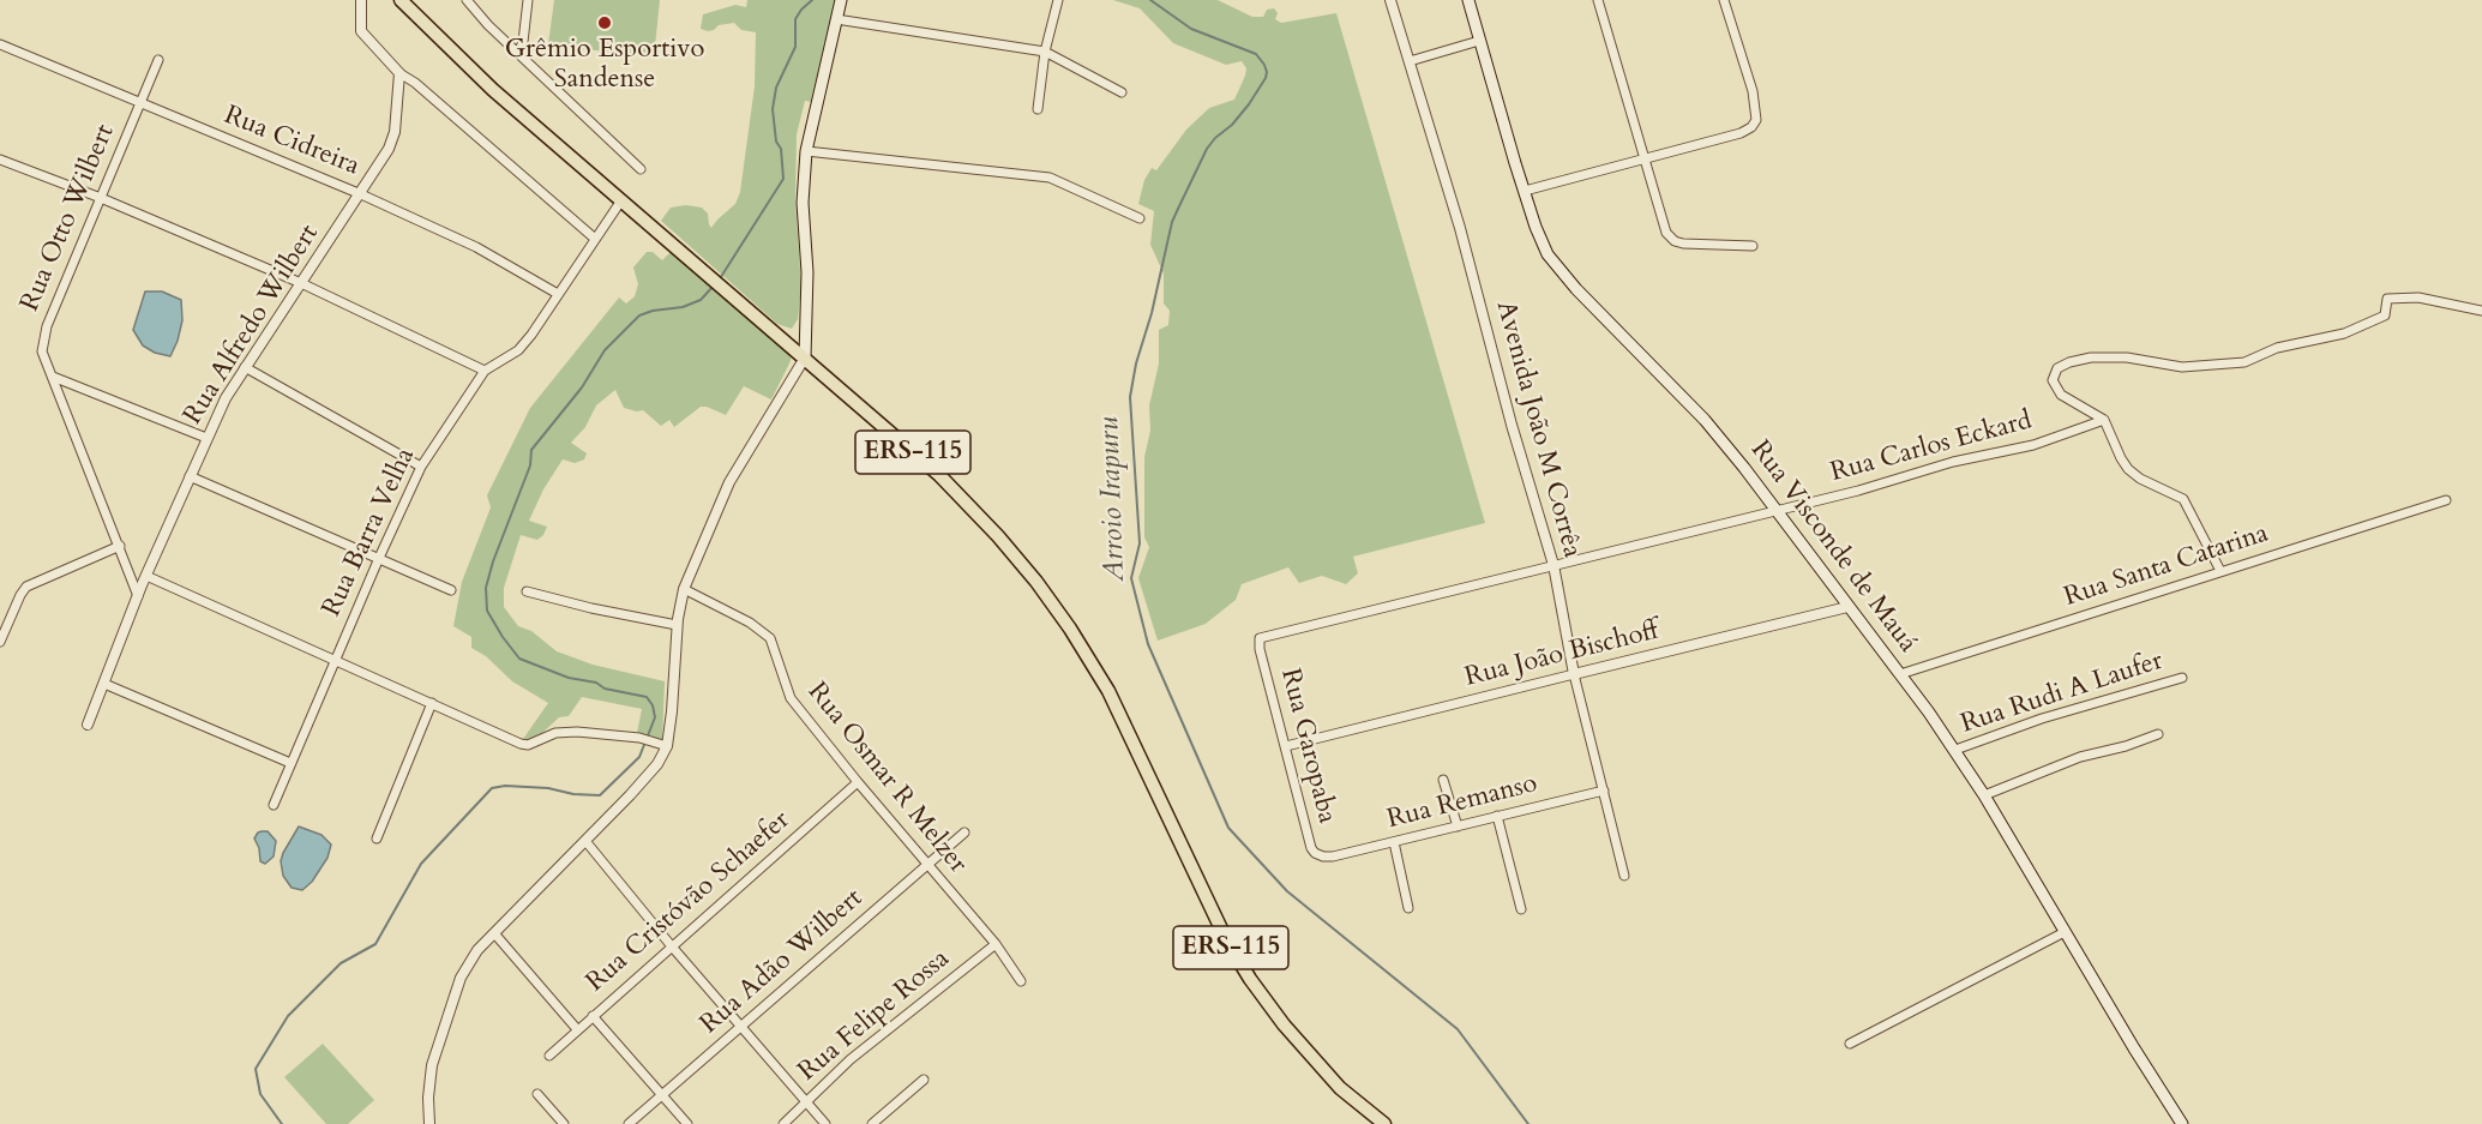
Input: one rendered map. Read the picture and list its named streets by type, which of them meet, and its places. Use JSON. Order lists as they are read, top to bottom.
{
  "streets": {
    "main road": ["ERS-115", "Rua Visconde de Mauá"],
    "street": [
      "Rua Cidreira",
      "Rua Otto Wilbert",
      "Rua Alfredo Wilbert",
      "Avenida João M Corrêa",
      "Rua Carlos Eckard",
      "Rua Barra Velha",
      "Rua Santa Catarina",
      "Rua João Bischoff",
      "Rua Rudi A Laufer",
      "Rua Garopaba",
      "Rua Osmar R Melzer",
      "Rua Remanso",
      "Rua Cristóvão Schaefer",
      "Rua Adão Wilbert",
      "Rua Felipe Rossa"
    ]
  },
  "crossings": [
    ["Rua Cidreira", "Rua Otto Wilbert"],
    ["Rua Cidreira", "Rua Alfredo Wilbert"],
    ["Rua Cidreira", "Rua Barra Velha"],
    ["Rua Otto Wilbert", "Rua Alfredo Wilbert"],
    ["Avenida João M Corrêa", "Rua Carlos Eckard"],
    ["Avenida João M Corrêa", "Rua João Bischoff"],
    ["Avenida João M Corrêa", "Rua Remanso"],
    ["Rua Carlos Eckard", "Rua Visconde de Mauá"],
    ["Rua Carlos Eckard", "Rua Garopaba"],
    ["ERS-115", "Rua Barra Velha"],
    ["Rua Visconde de Mauá", "Rua Santa Catarina"],
    ["Rua Visconde de Mauá", "Rua João Bischoff"],
    ["Rua Visconde de Mauá", "Rua Rudi A Laufer"],
    ["Rua João Bischoff", "Rua Garopaba"],
    ["Rua Garopaba", "Rua Remanso"],
    ["Rua Osmar R Melzer", "Rua Cristóvão Schaefer"],
    ["Rua Osmar R Melzer", "Rua Adão Wilbert"],
    ["Rua Osmar R Melzer", "Rua Felipe Rossa"]
  ],
  "water": ["Arroio Irapuru"],
  "places": ["Grêmio Esportivo Sandense"]
}
